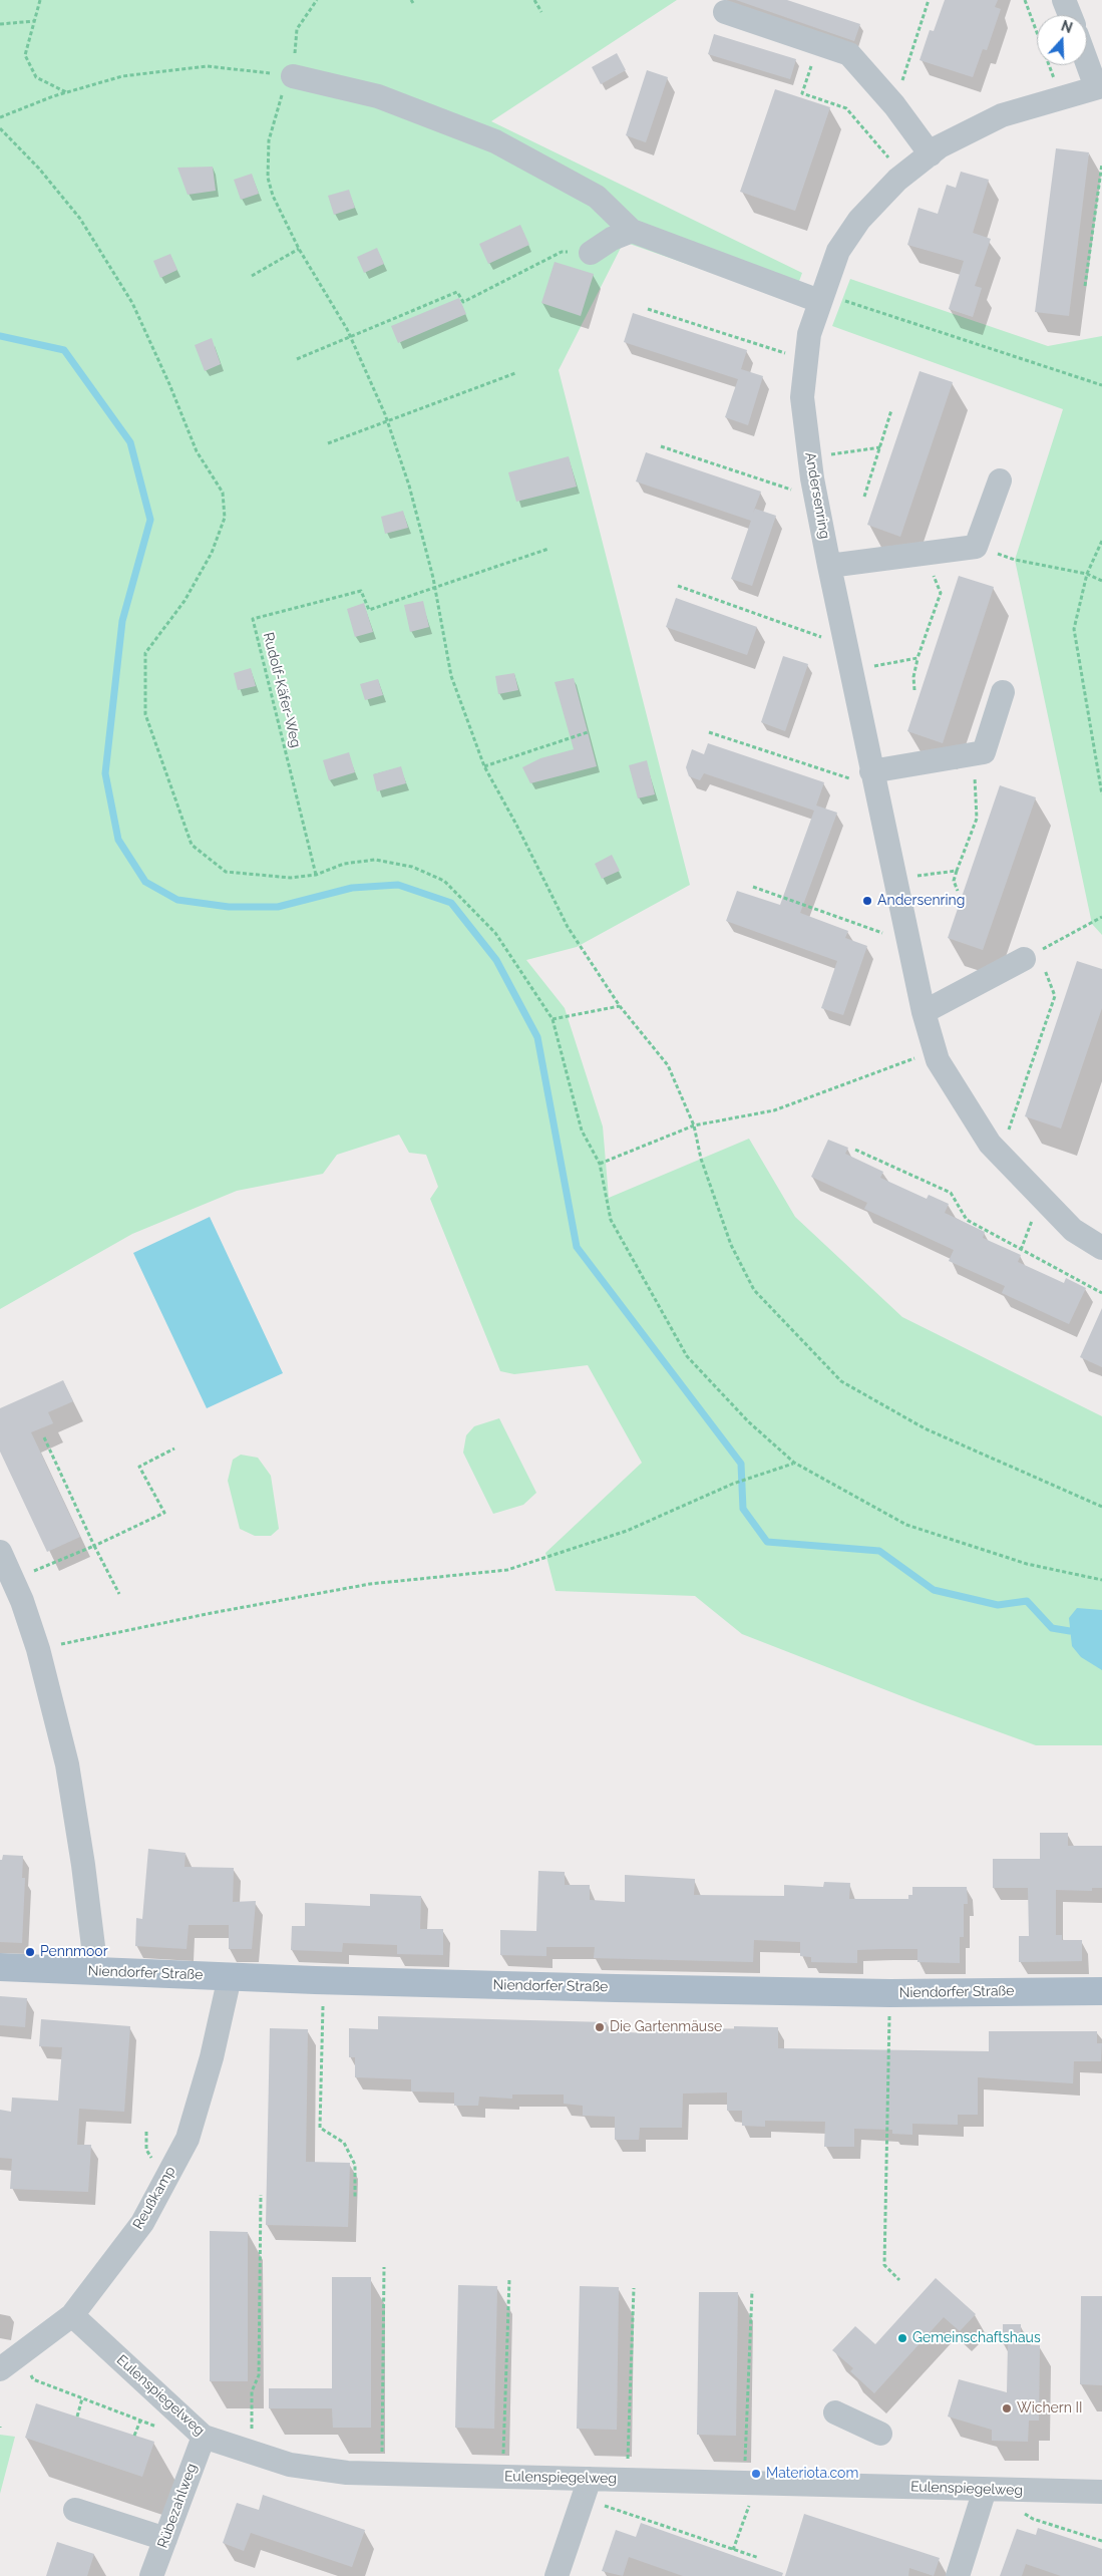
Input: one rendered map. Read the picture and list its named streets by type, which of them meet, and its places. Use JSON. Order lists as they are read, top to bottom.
{
  "streets": {
    "main road": ["Niendorfer Straße"],
    "street": [
      "Andersenring",
      "Reußkamp",
      "Eulenspiegelweg",
      "Rübezahlweg"
    ],
    "path": ["Rudolf-Käfer-Weg"]
  },
  "crossings": [
    ["Niendorfer Straße", "Reußkamp"],
    ["Reußkamp", "Eulenspiegelweg"],
    ["Eulenspiegelweg", "Rübezahlweg"]
  ],
  "places": [
    "Andersenring",
    "Pennmoor",
    "Die Gartenmäuse",
    "Gemeinschaftshaus",
    "Wichern II",
    "Materiota.com"
  ],
  "north": "top"
}
